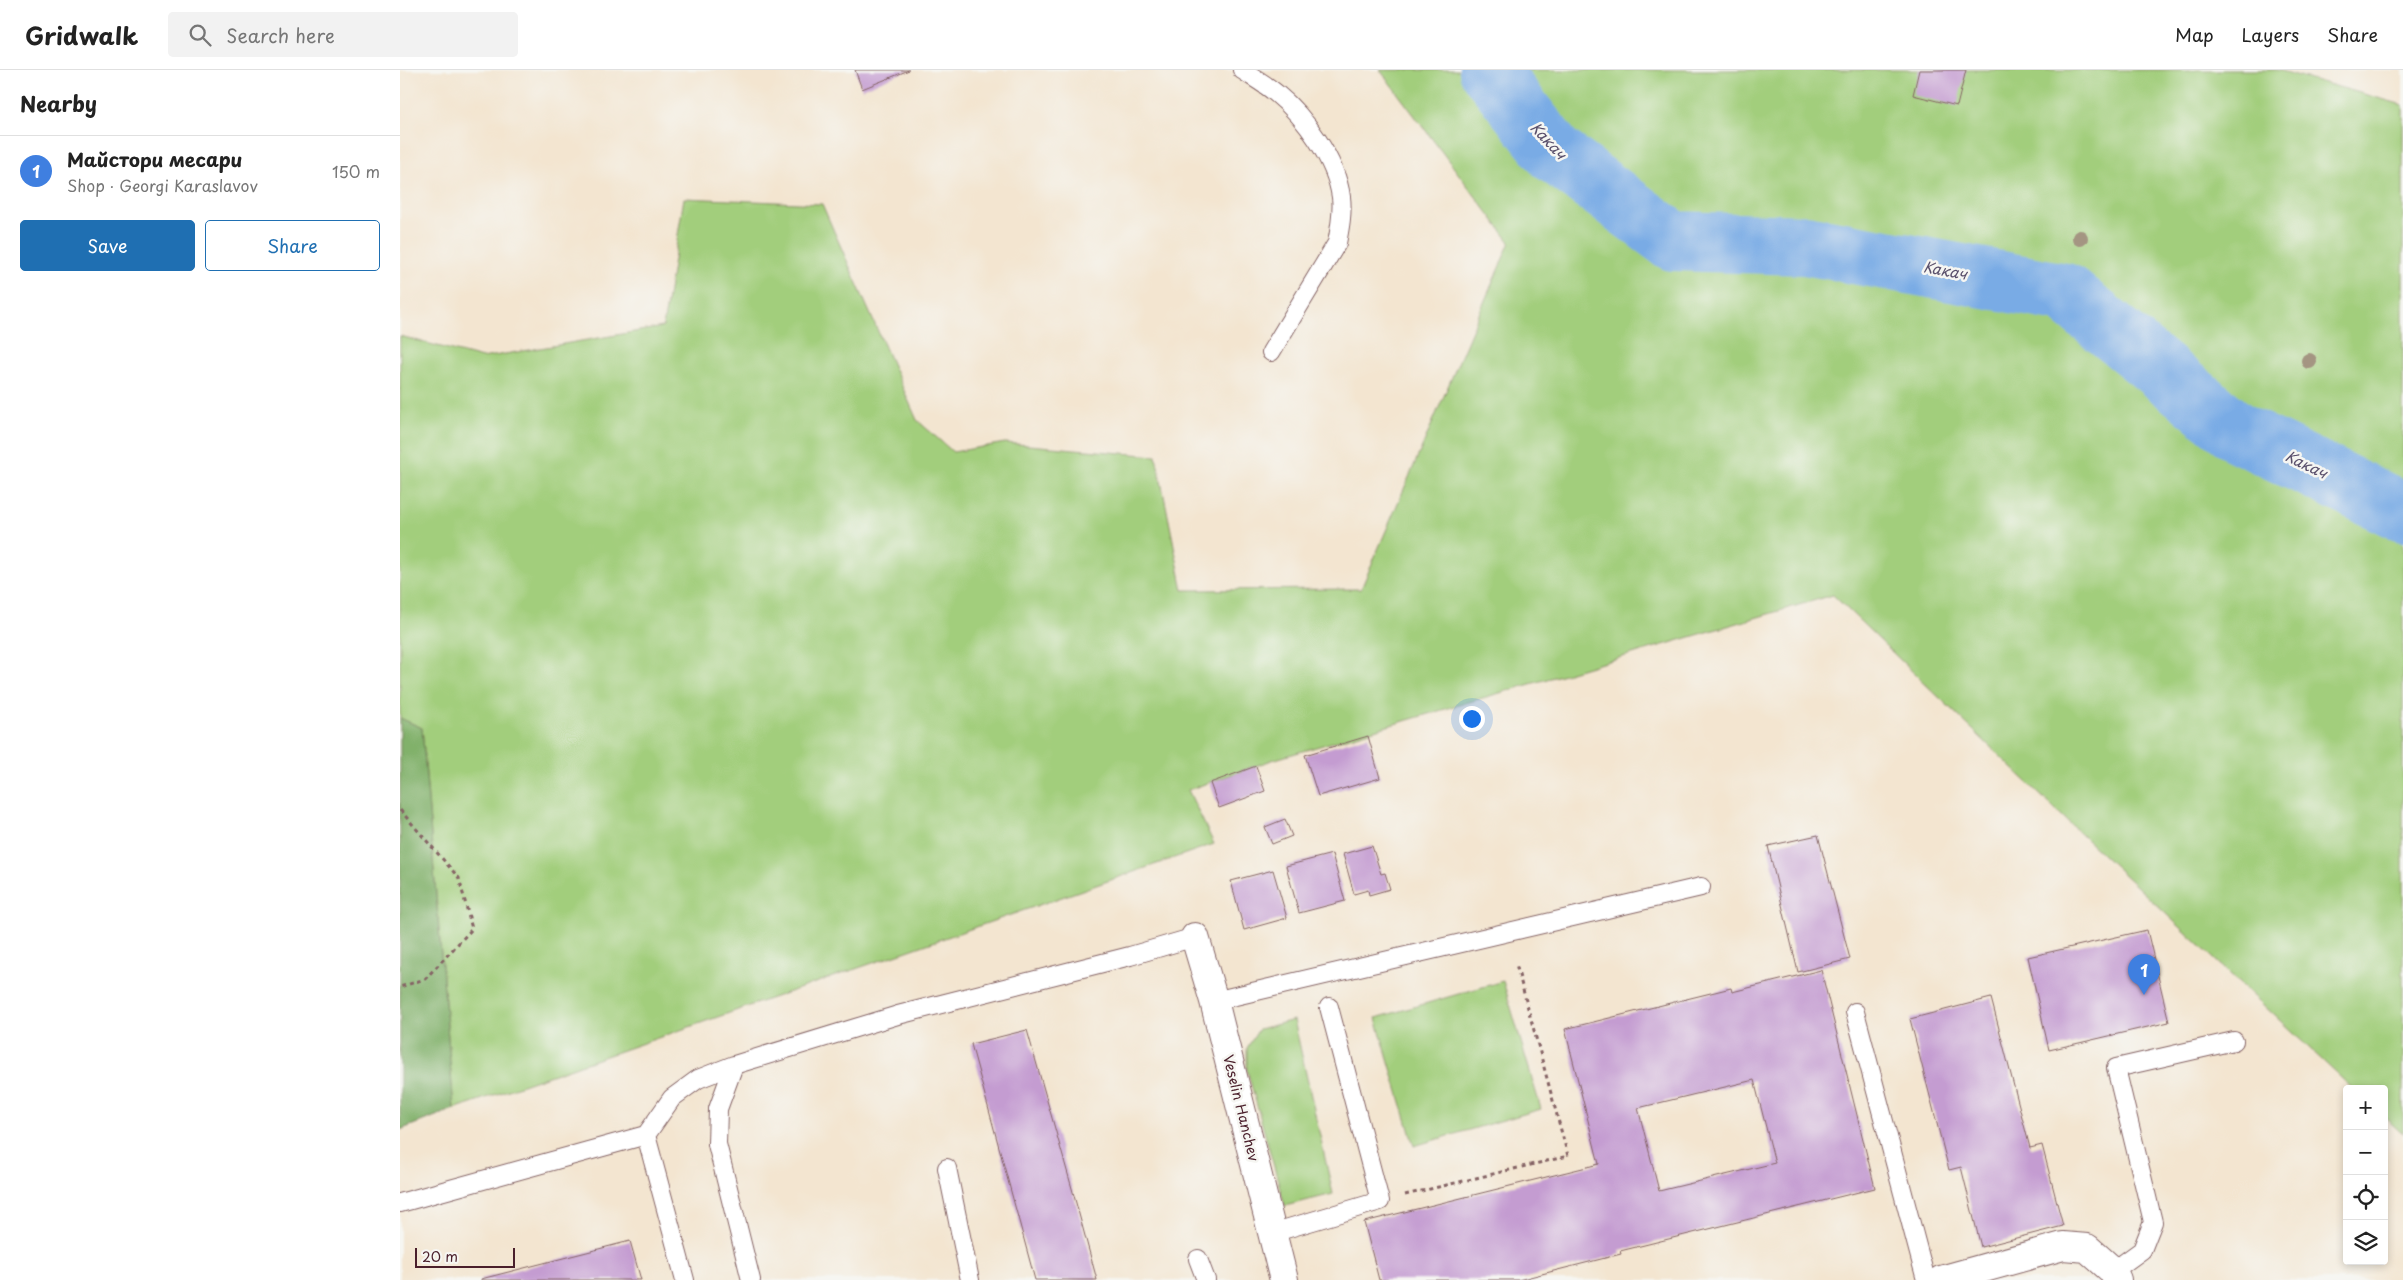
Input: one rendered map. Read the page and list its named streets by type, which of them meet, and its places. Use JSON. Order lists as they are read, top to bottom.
{
  "streets": {
    "street": ["Veselin Hanchev"]
  },
  "water": ["Какач"],
  "scale_bar": "20 m",
  "page": {
    "header": "Gridwalk",
    "search": "Search here",
    "nav": ["Map", "Layers", "Share"],
    "heading": "Nearby",
    "list": [
      {
        "mark": "1",
        "name": "Майстори месари",
        "note": "Shop · Georgi Karaslavov",
        "value": "150 m"
      }
    ],
    "buttons": ["Save", "Share"],
    "pins": "1",
    "map_buttons": ["+", "−"],
    "scale": "20 m"
  }
}
